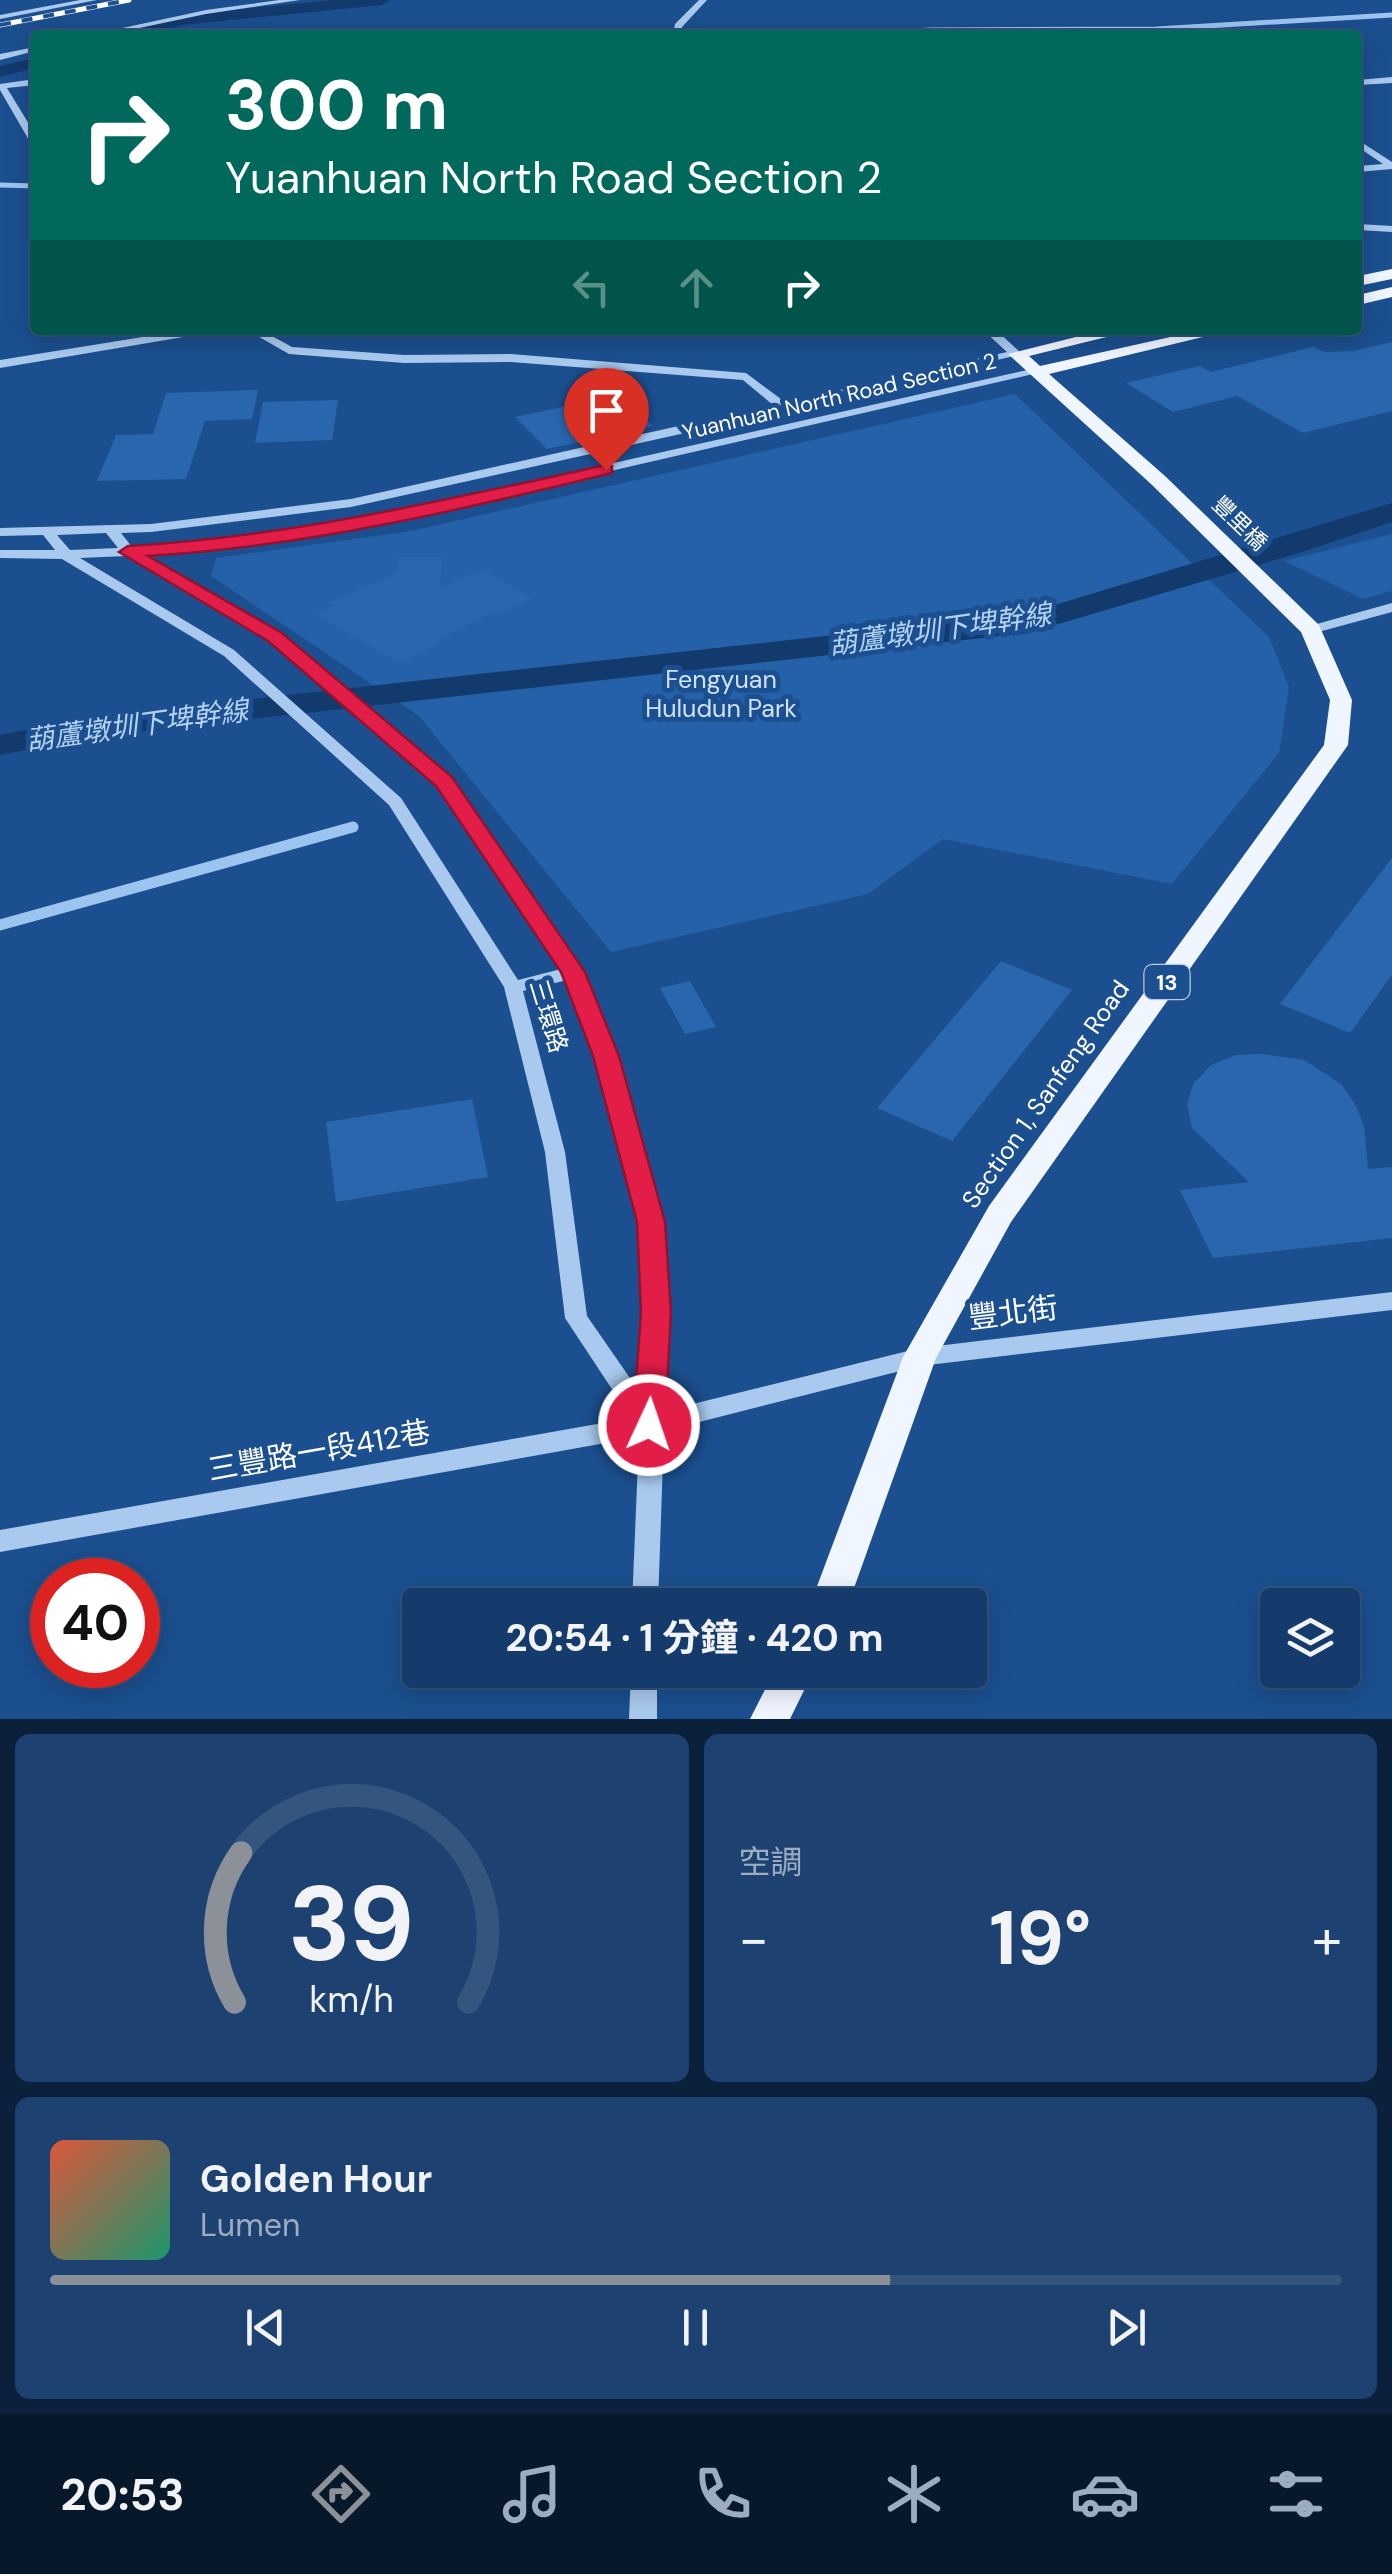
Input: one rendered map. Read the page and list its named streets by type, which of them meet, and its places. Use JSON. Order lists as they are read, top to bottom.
{
  "streets": {
    "main road": ["豐里橋", "13", "Section 1, Sanfeng Road"],
    "street": [
      "Yuanhuan North Road Section 2",
      "三環路",
      "豐北街",
      "三豐路一段412巷"
    ]
  },
  "crossings": [
    ["Yuanhuan North Road Section 2", "豐里橋"],
    ["Yuanhuan North Road Section 2", "13"],
    ["Yuanhuan North Road Section 2", "三環路"],
    ["豐里橋", "13"],
    ["豐里橋", "Section 1, Sanfeng Road"],
    ["三環路", "豐北街"],
    ["三環路", "三豐路一段412巷"],
    ["Section 1, Sanfeng Road", "豐北街"],
    ["豐北街", "三豐路一段412巷"]
  ],
  "water": ["葫蘆墩圳下埤幹線"],
  "parks": ["Fengyuan Huludun Park"],
  "page": {
    "turn": ["300 m", "Yuanhuan North Road Section 2"],
    "limit": "40",
    "trip": "20:54 · 1 分鐘 · 420 m",
    "tile": "空調",
    "heat": ["−", "19°", "+"],
    "song": ["Golden Hour", "Lumen"],
    "tabs": "20:53",
    "gauge": ["39", "km/h"]
  }
}
